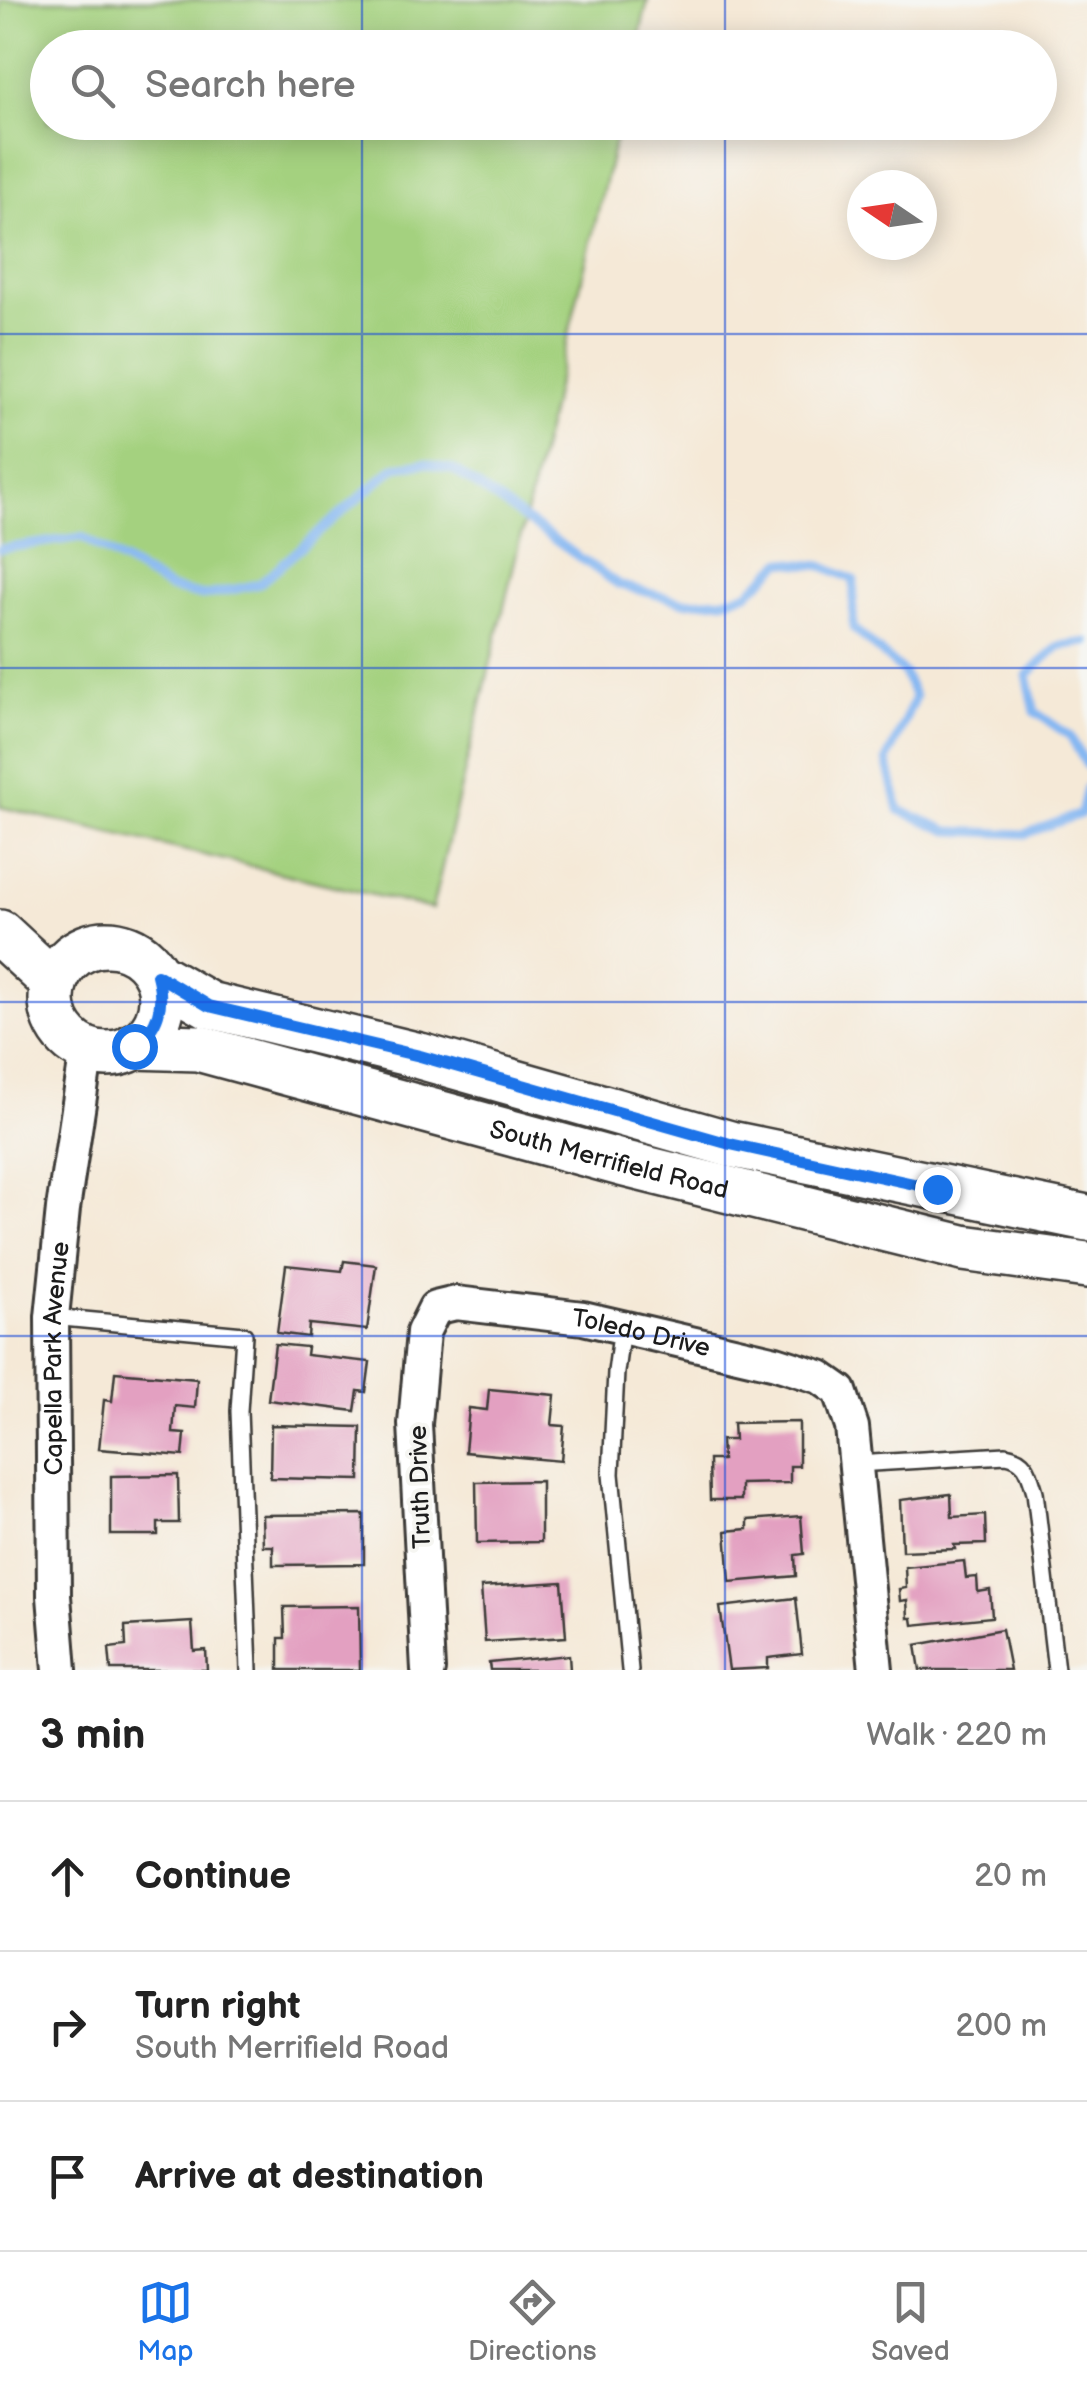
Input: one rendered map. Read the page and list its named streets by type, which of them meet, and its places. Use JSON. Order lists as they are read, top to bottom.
{
  "streets": {
    "street": [
      "South Merrifield Road",
      "Toledo Drive",
      "Capella Park Avenue",
      "Truth Drive"
    ]
  },
  "crossings": [
    ["South Merrifield Road", "Capella Park Avenue"],
    ["Toledo Drive", "Truth Drive"]
  ],
  "north": "left",
  "page": {
    "search": "Search here",
    "heading": ["3 min", "Walk · 220 m"],
    "list": [
      ["Continue", "20 m"],
      ["Turn right", "South Merrifield Road", "200 m"],
      "Arrive at destination"
    ],
    "nav": ["Map", "Directions", "Saved"]
  }
}
